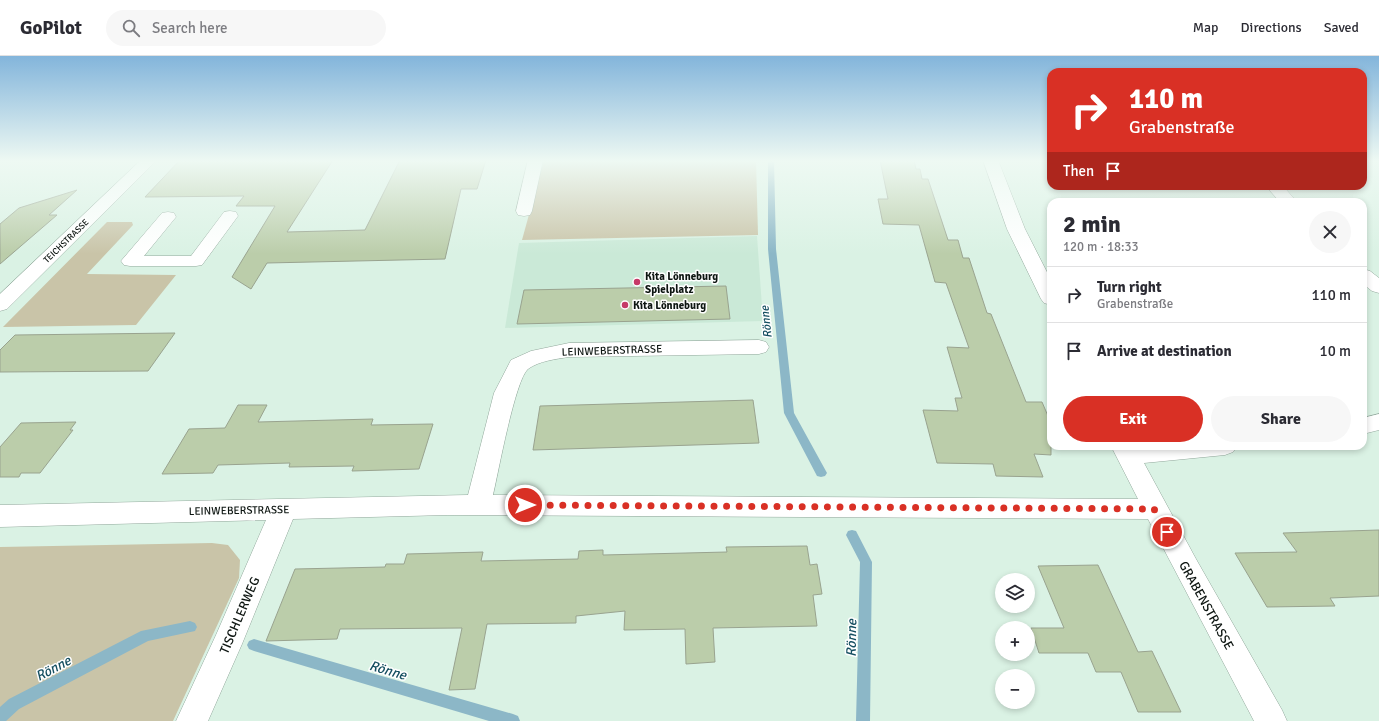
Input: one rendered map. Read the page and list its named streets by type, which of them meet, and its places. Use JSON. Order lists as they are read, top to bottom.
{
  "streets": {
    "street": [
      "TEICHSTRASSE",
      "LEINWEBERSTRASSE",
      "GRABENSTRASSE",
      "TISCHLERWEG"
    ]
  },
  "crossings": [
    ["LEINWEBERSTRASSE", "GRABENSTRASSE"],
    ["LEINWEBERSTRASSE", "TISCHLERWEG"]
  ],
  "water": ["Rönne"],
  "places": ["Kita Lönneburg Spielplatz", "Kita Lönneburg"],
  "page": {
    "header": "GoPilot",
    "search": "Search here",
    "nav": ["Map", "Directions", "Saved"],
    "turn": ["110 m", "Grabenstraße"],
    "then": "Then",
    "heading": ["2 min", "120 m · 18:33"],
    "list": [
      {
        "name": "Turn right",
        "note": "Grabenstraße",
        "value": "110 m"
      },
      {
        "name": "Arrive at destination",
        "value": "10 m"
      }
    ],
    "buttons": ["Exit", "Share"],
    "map_buttons": ["+", "−"]
  }
}
